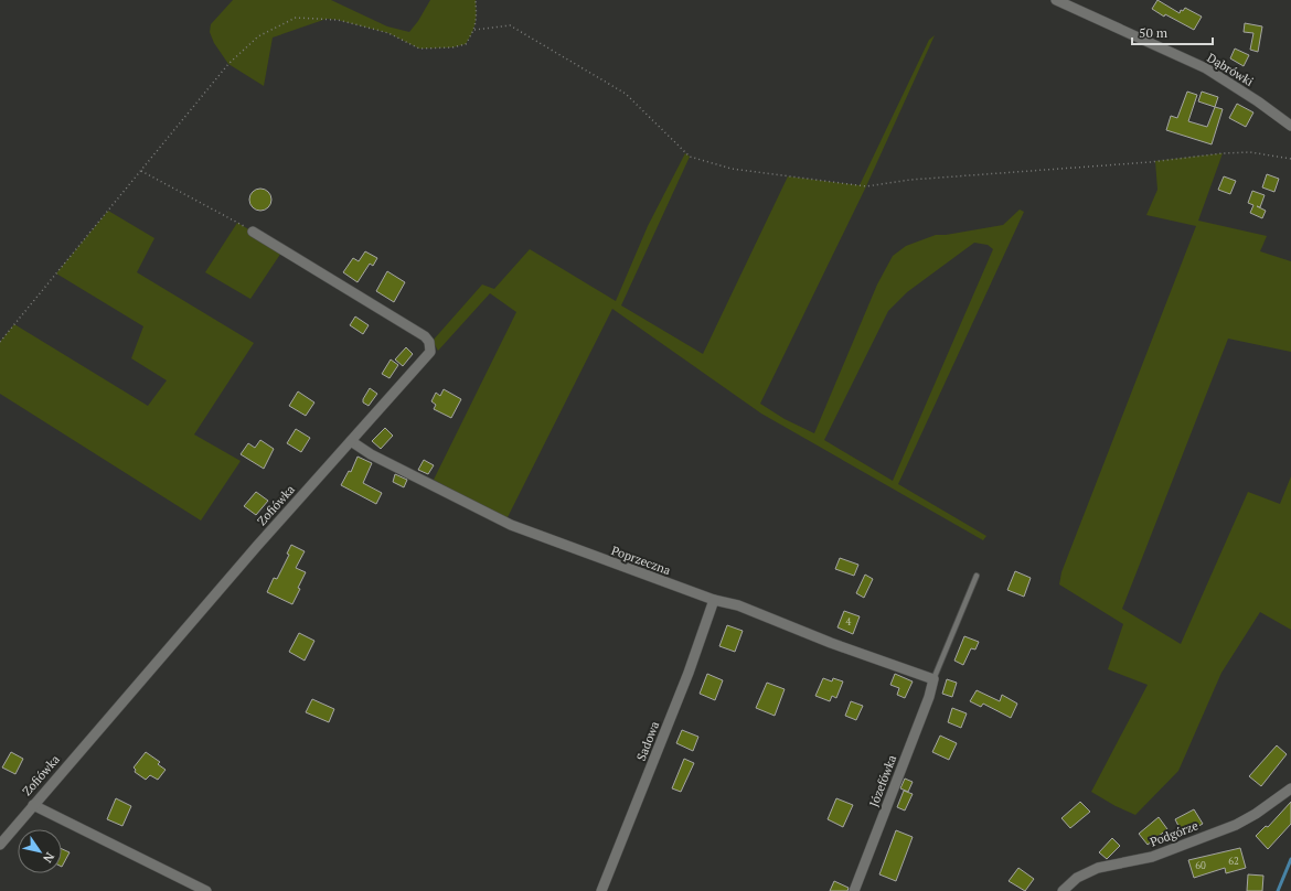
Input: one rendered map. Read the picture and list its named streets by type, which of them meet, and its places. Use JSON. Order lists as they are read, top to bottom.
{
  "streets": {
    "street": [
      "Dąbrówki",
      "Zofiówka",
      "Poprzeczna",
      "Sadowa",
      "Józefówka",
      "Podgórze"
    ]
  },
  "crossings": [
    ["Zofiówka", "Poprzeczna"],
    ["Poprzeczna", "Sadowa"],
    ["Poprzeczna", "Józefówka"]
  ],
  "house_numbers": ["4", "62", "60"],
  "scale_bar": "50 m",
  "north": "bottom right"
}
